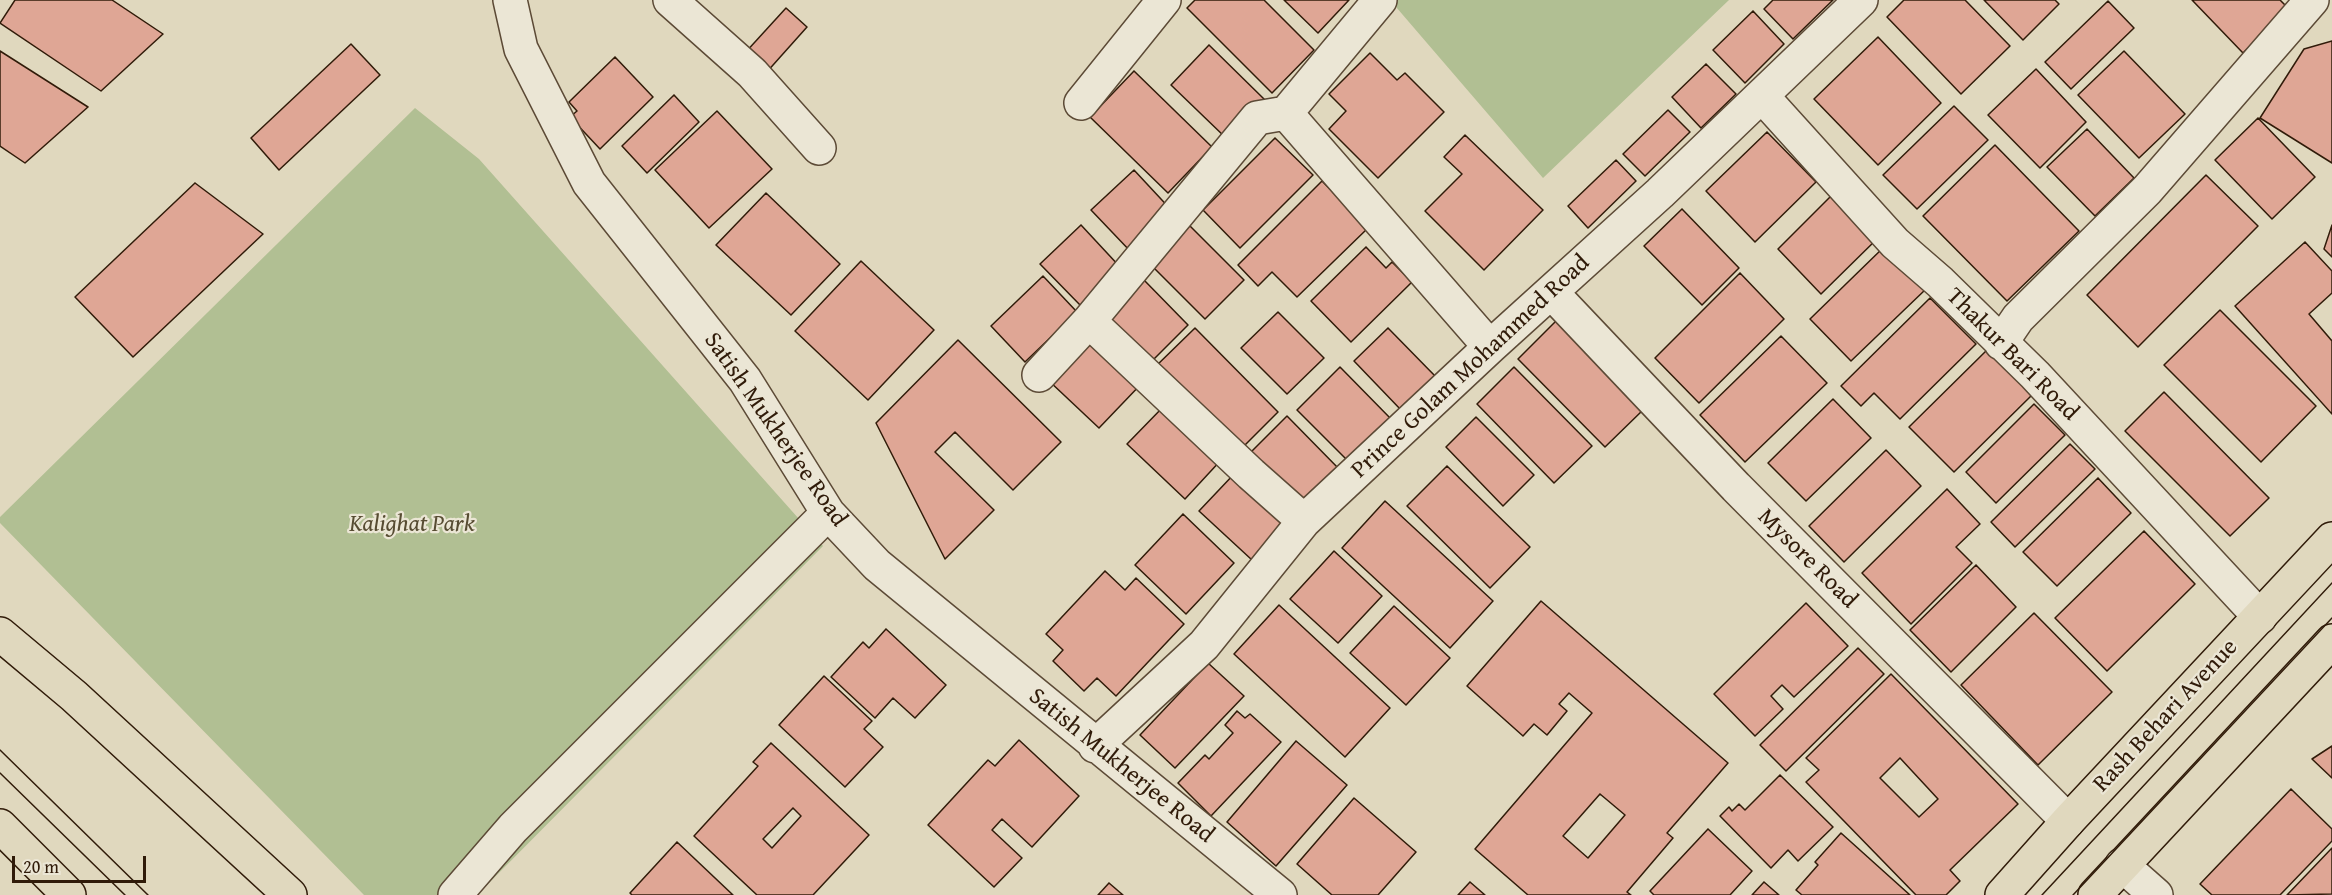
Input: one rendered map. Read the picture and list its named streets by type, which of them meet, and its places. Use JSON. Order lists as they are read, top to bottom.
{
  "streets": {
    "main road": ["Rash Behari Avenue"],
    "street": [
      "Thakur Bari Road",
      "Prince Golam Mohammed Road",
      "Satish Mukherjee Road",
      "Mysore Road"
    ]
  },
  "crossings": [
    ["Thakur Bari Road", "Prince Golam Mohammed Road"],
    ["Thakur Bari Road", "Rash Behari Avenue"],
    ["Prince Golam Mohammed Road", "Satish Mukherjee Road"],
    ["Prince Golam Mohammed Road", "Mysore Road"],
    ["Mysore Road", "Rash Behari Avenue"]
  ],
  "parks": ["Kalighat Park"],
  "scale_bar": "20 m"
}
